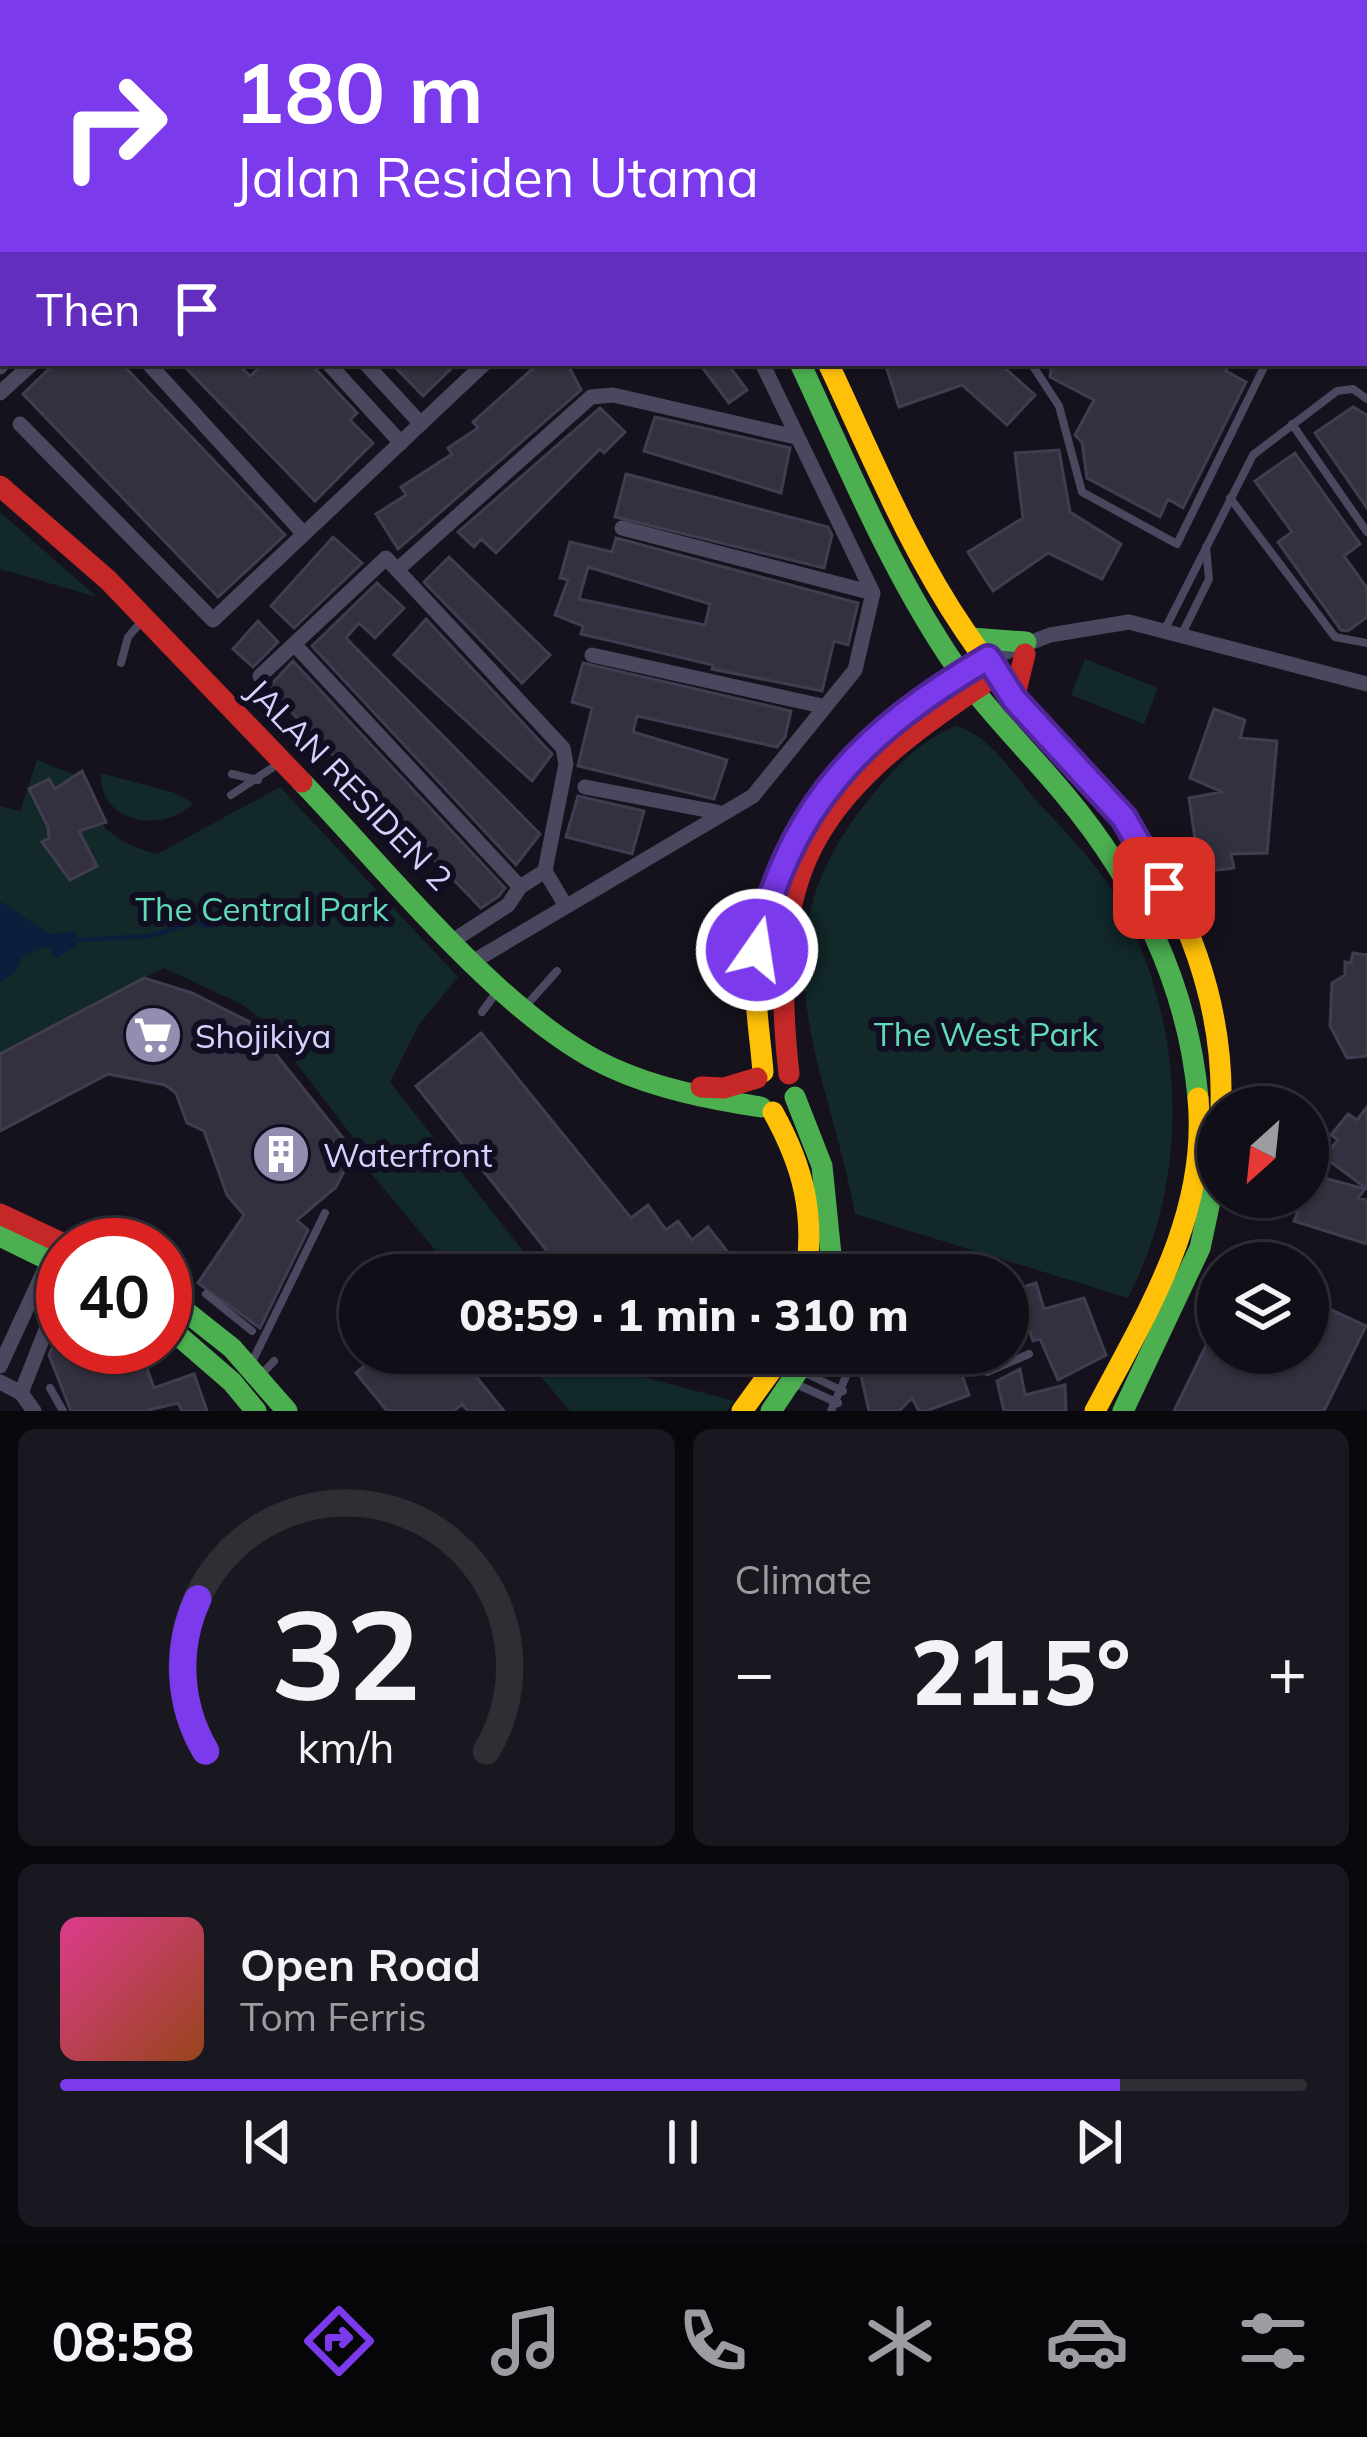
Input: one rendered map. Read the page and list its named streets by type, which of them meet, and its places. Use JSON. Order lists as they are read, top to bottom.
{
  "streets": {
    "street": ["JALAN RESIDEN 2"]
  },
  "parks": ["The Central Park", "The West Park"],
  "places": {
    "supermarket": ["Shojikiya"],
    "building": ["Waterfront"]
  },
  "north": "bottom left",
  "page": {
    "turn": ["180 m", "Jalan Residen Utama"],
    "then": "Then",
    "limit": "40",
    "trip": "08:59 · 1 min · 310 m",
    "tile": "Climate",
    "heat": ["−", "21.5°", "+"],
    "song": ["Open Road", "Tom Ferris"],
    "tabs": "08:58",
    "gauge": ["32", "km/h"]
  }
}
